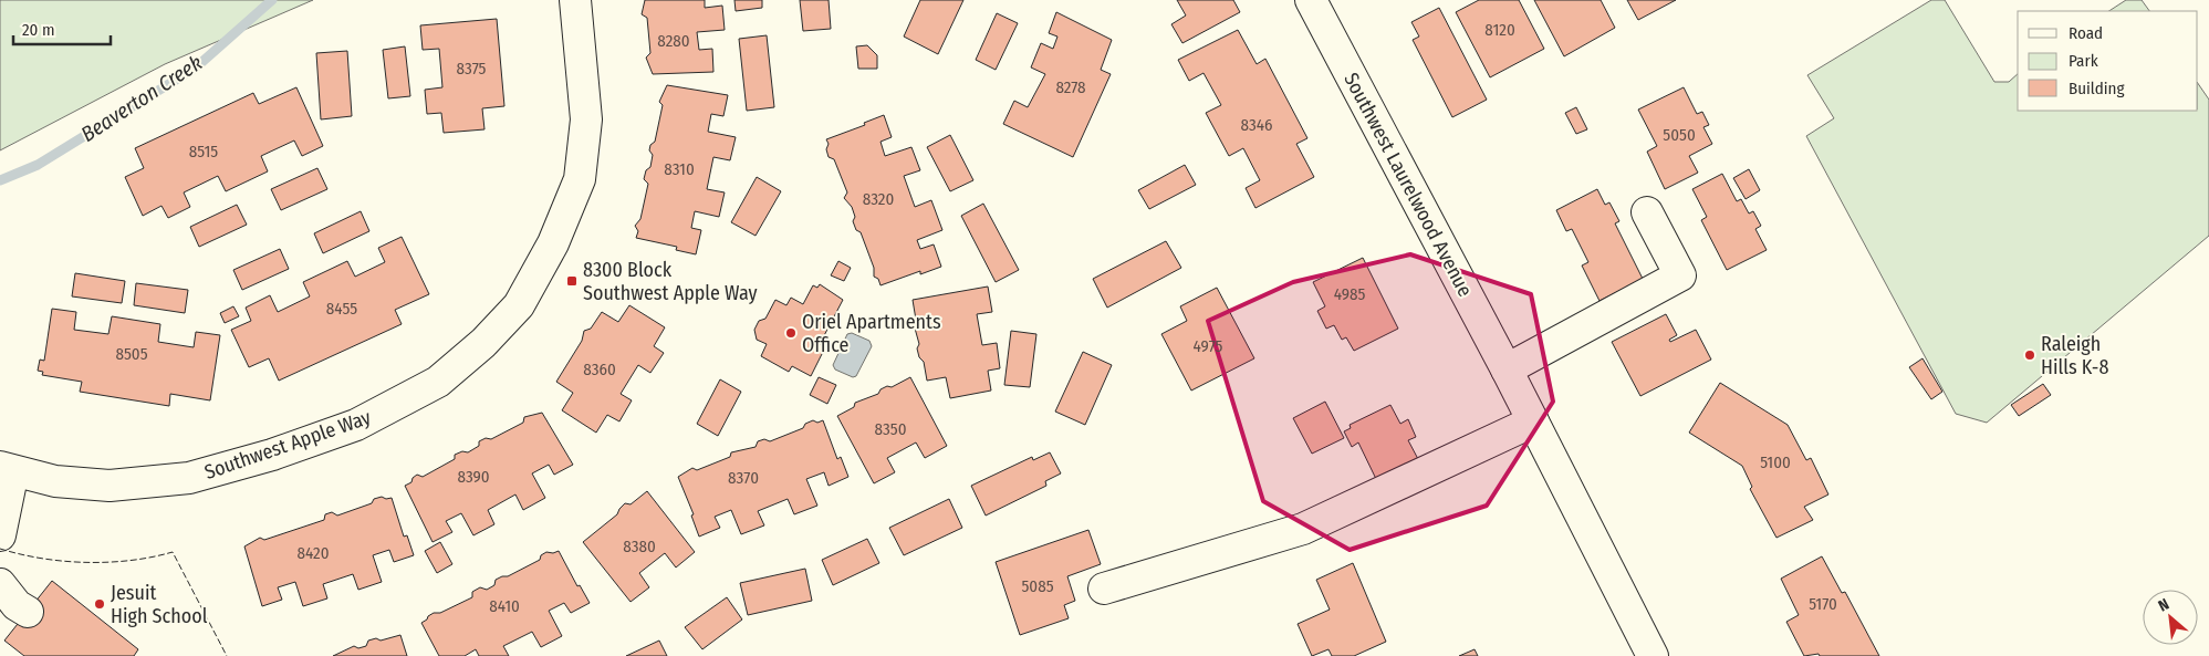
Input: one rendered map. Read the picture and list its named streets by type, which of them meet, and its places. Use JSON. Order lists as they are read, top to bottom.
{
  "streets": {
    "street": ["Southwest Laurelwood Avenue", "Southwest Apple Way"]
  },
  "water": ["Beaverton Creek"],
  "places": {
    "transit": ["8300 Block Southwest Apple Way"],
    "other": ["Oriel Apartments Office", "Raleigh Hills K-8", "Jesuit High School"]
  },
  "house_numbers": [
    "8120",
    "8280",
    "8375",
    "8278",
    "8346",
    "5050",
    "8515",
    "8310",
    "8320",
    "4985",
    "8455",
    "4975",
    "8505",
    "8360",
    "8350",
    "5100",
    "8390",
    "8370",
    "8380",
    "8420",
    "5085",
    "5170",
    "8410"
  ],
  "legend": ["Road", "Park", "Building"],
  "scale_bar": "20 m",
  "north": "top left"
}
